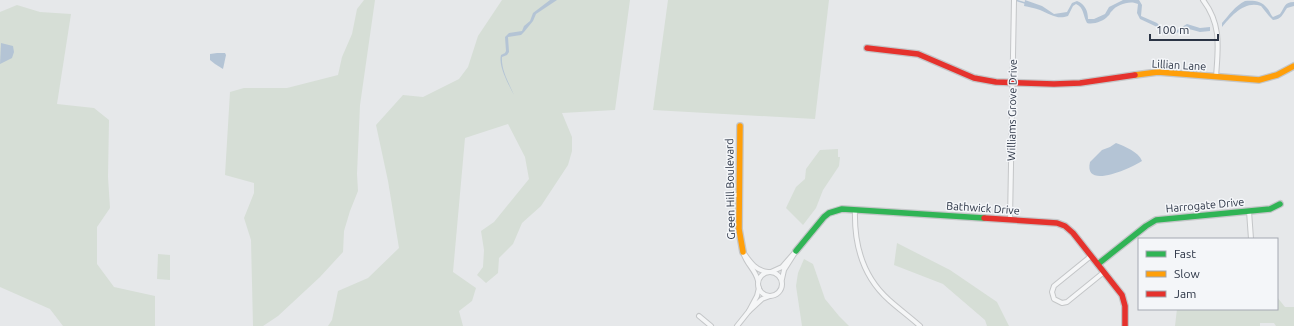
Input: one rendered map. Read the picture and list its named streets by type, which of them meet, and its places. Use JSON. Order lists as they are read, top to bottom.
{
  "streets": {
    "street": [
      "Lillian Lane",
      "Williams Grove Drive",
      "Green Hill Boulevard",
      "Harrogate Drive",
      "Bathwick Drive"
    ]
  },
  "crossings": [
    ["Lillian Lane", "Williams Grove Drive"],
    ["Williams Grove Drive", "Bathwick Drive"],
    ["Green Hill Boulevard", "Bathwick Drive"],
    ["Harrogate Drive", "Bathwick Drive"]
  ],
  "legend": ["Fast", "Slow", "Jam"],
  "scale_bar": "100 m"
}
